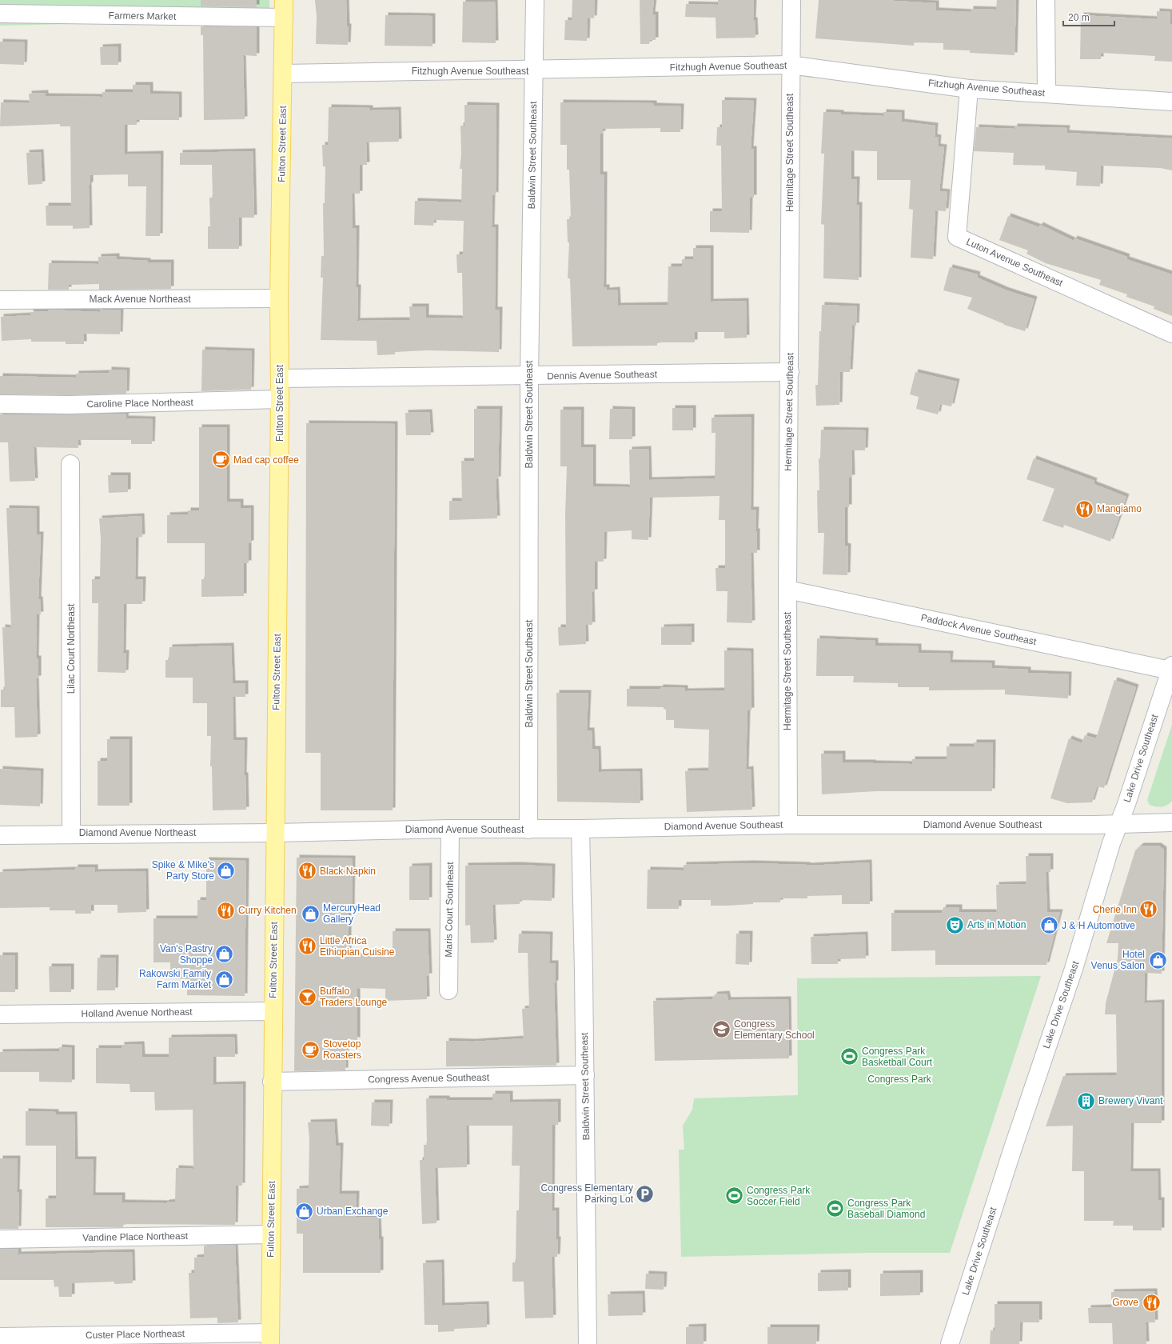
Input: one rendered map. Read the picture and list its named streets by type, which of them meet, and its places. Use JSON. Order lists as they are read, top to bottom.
{
  "streets": {
    "main road": ["Fulton Street East"],
    "street": [
      "Farmers Market",
      "Fitzhugh Avenue Southeast",
      "Hermitage Street Southeast",
      "Baldwin Street Southeast",
      "Luton Avenue Southeast",
      "Mack Avenue Northeast",
      "Dennis Avenue Southeast",
      "Caroline Place Northeast",
      "Paddock Avenue Southeast",
      "Lilac Court Northeast",
      "Lake Drive Southeast",
      "Diamond Avenue Southeast",
      "Diamond Avenue Northeast",
      "Maris Court Southeast",
      "Holland Avenue Northeast",
      "Congress Avenue Southeast",
      "Vandine Place Northeast",
      "Custer Place Northeast"
    ]
  },
  "crossings": [
    ["Farmers Market", "Fulton Street East"],
    ["Fitzhugh Avenue Southeast", "Fulton Street East"],
    ["Fitzhugh Avenue Southeast", "Hermitage Street Southeast"],
    ["Fitzhugh Avenue Southeast", "Baldwin Street Southeast"],
    ["Fitzhugh Avenue Southeast", "Luton Avenue Southeast"],
    ["Fulton Street East", "Mack Avenue Northeast"],
    ["Fulton Street East", "Dennis Avenue Southeast"],
    ["Fulton Street East", "Caroline Place Northeast"],
    ["Fulton Street East", "Diamond Avenue Southeast"],
    ["Fulton Street East", "Diamond Avenue Northeast"],
    ["Fulton Street East", "Holland Avenue Northeast"],
    ["Fulton Street East", "Congress Avenue Southeast"],
    ["Fulton Street East", "Vandine Place Northeast"],
    ["Fulton Street East", "Custer Place Northeast"],
    ["Hermitage Street Southeast", "Dennis Avenue Southeast"],
    ["Hermitage Street Southeast", "Paddock Avenue Southeast"],
    ["Hermitage Street Southeast", "Diamond Avenue Southeast"],
    ["Baldwin Street Southeast", "Dennis Avenue Southeast"],
    ["Baldwin Street Southeast", "Diamond Avenue Southeast"],
    ["Baldwin Street Southeast", "Congress Avenue Southeast"],
    ["Paddock Avenue Southeast", "Lake Drive Southeast"],
    ["Lilac Court Northeast", "Diamond Avenue Northeast"],
    ["Lake Drive Southeast", "Diamond Avenue Southeast"],
    ["Diamond Avenue Southeast", "Diamond Avenue Northeast"],
    ["Diamond Avenue Southeast", "Maris Court Southeast"]
  ],
  "parks": ["Congress Park"],
  "places": {
    "cafe": ["Mad cap coffee", "Stovetop Roasters"],
    "restaurant": [
      "Mangiamo",
      "Black Napkin",
      "Cherie Inn",
      "Curry Kitchen",
      "Little Africa Ethiopian Cuisine",
      "Grove"
    ],
    "shop": [
      "Spike & Mike's Party Store",
      "MercuryHead Gallery",
      "J & H Automotive",
      "Van's Pastry Shoppe",
      "Hotel Venus Salon",
      "Rakowski Family Farm Market",
      "Urban Exchange"
    ],
    "theatre": ["Arts in Motion"],
    "bar": ["Buffalo Traders Lounge"],
    "school or university": ["Congress Elementary School"],
    "sports": ["Congress Park Basketball Court", "Congress Park Soccer Field", "Congress Park Baseball Diamond"],
    "building": ["Brewery Vivant"],
    "parking": ["Congress Elementary Parking Lot"]
  },
  "scale_bar": "20 m"
}
